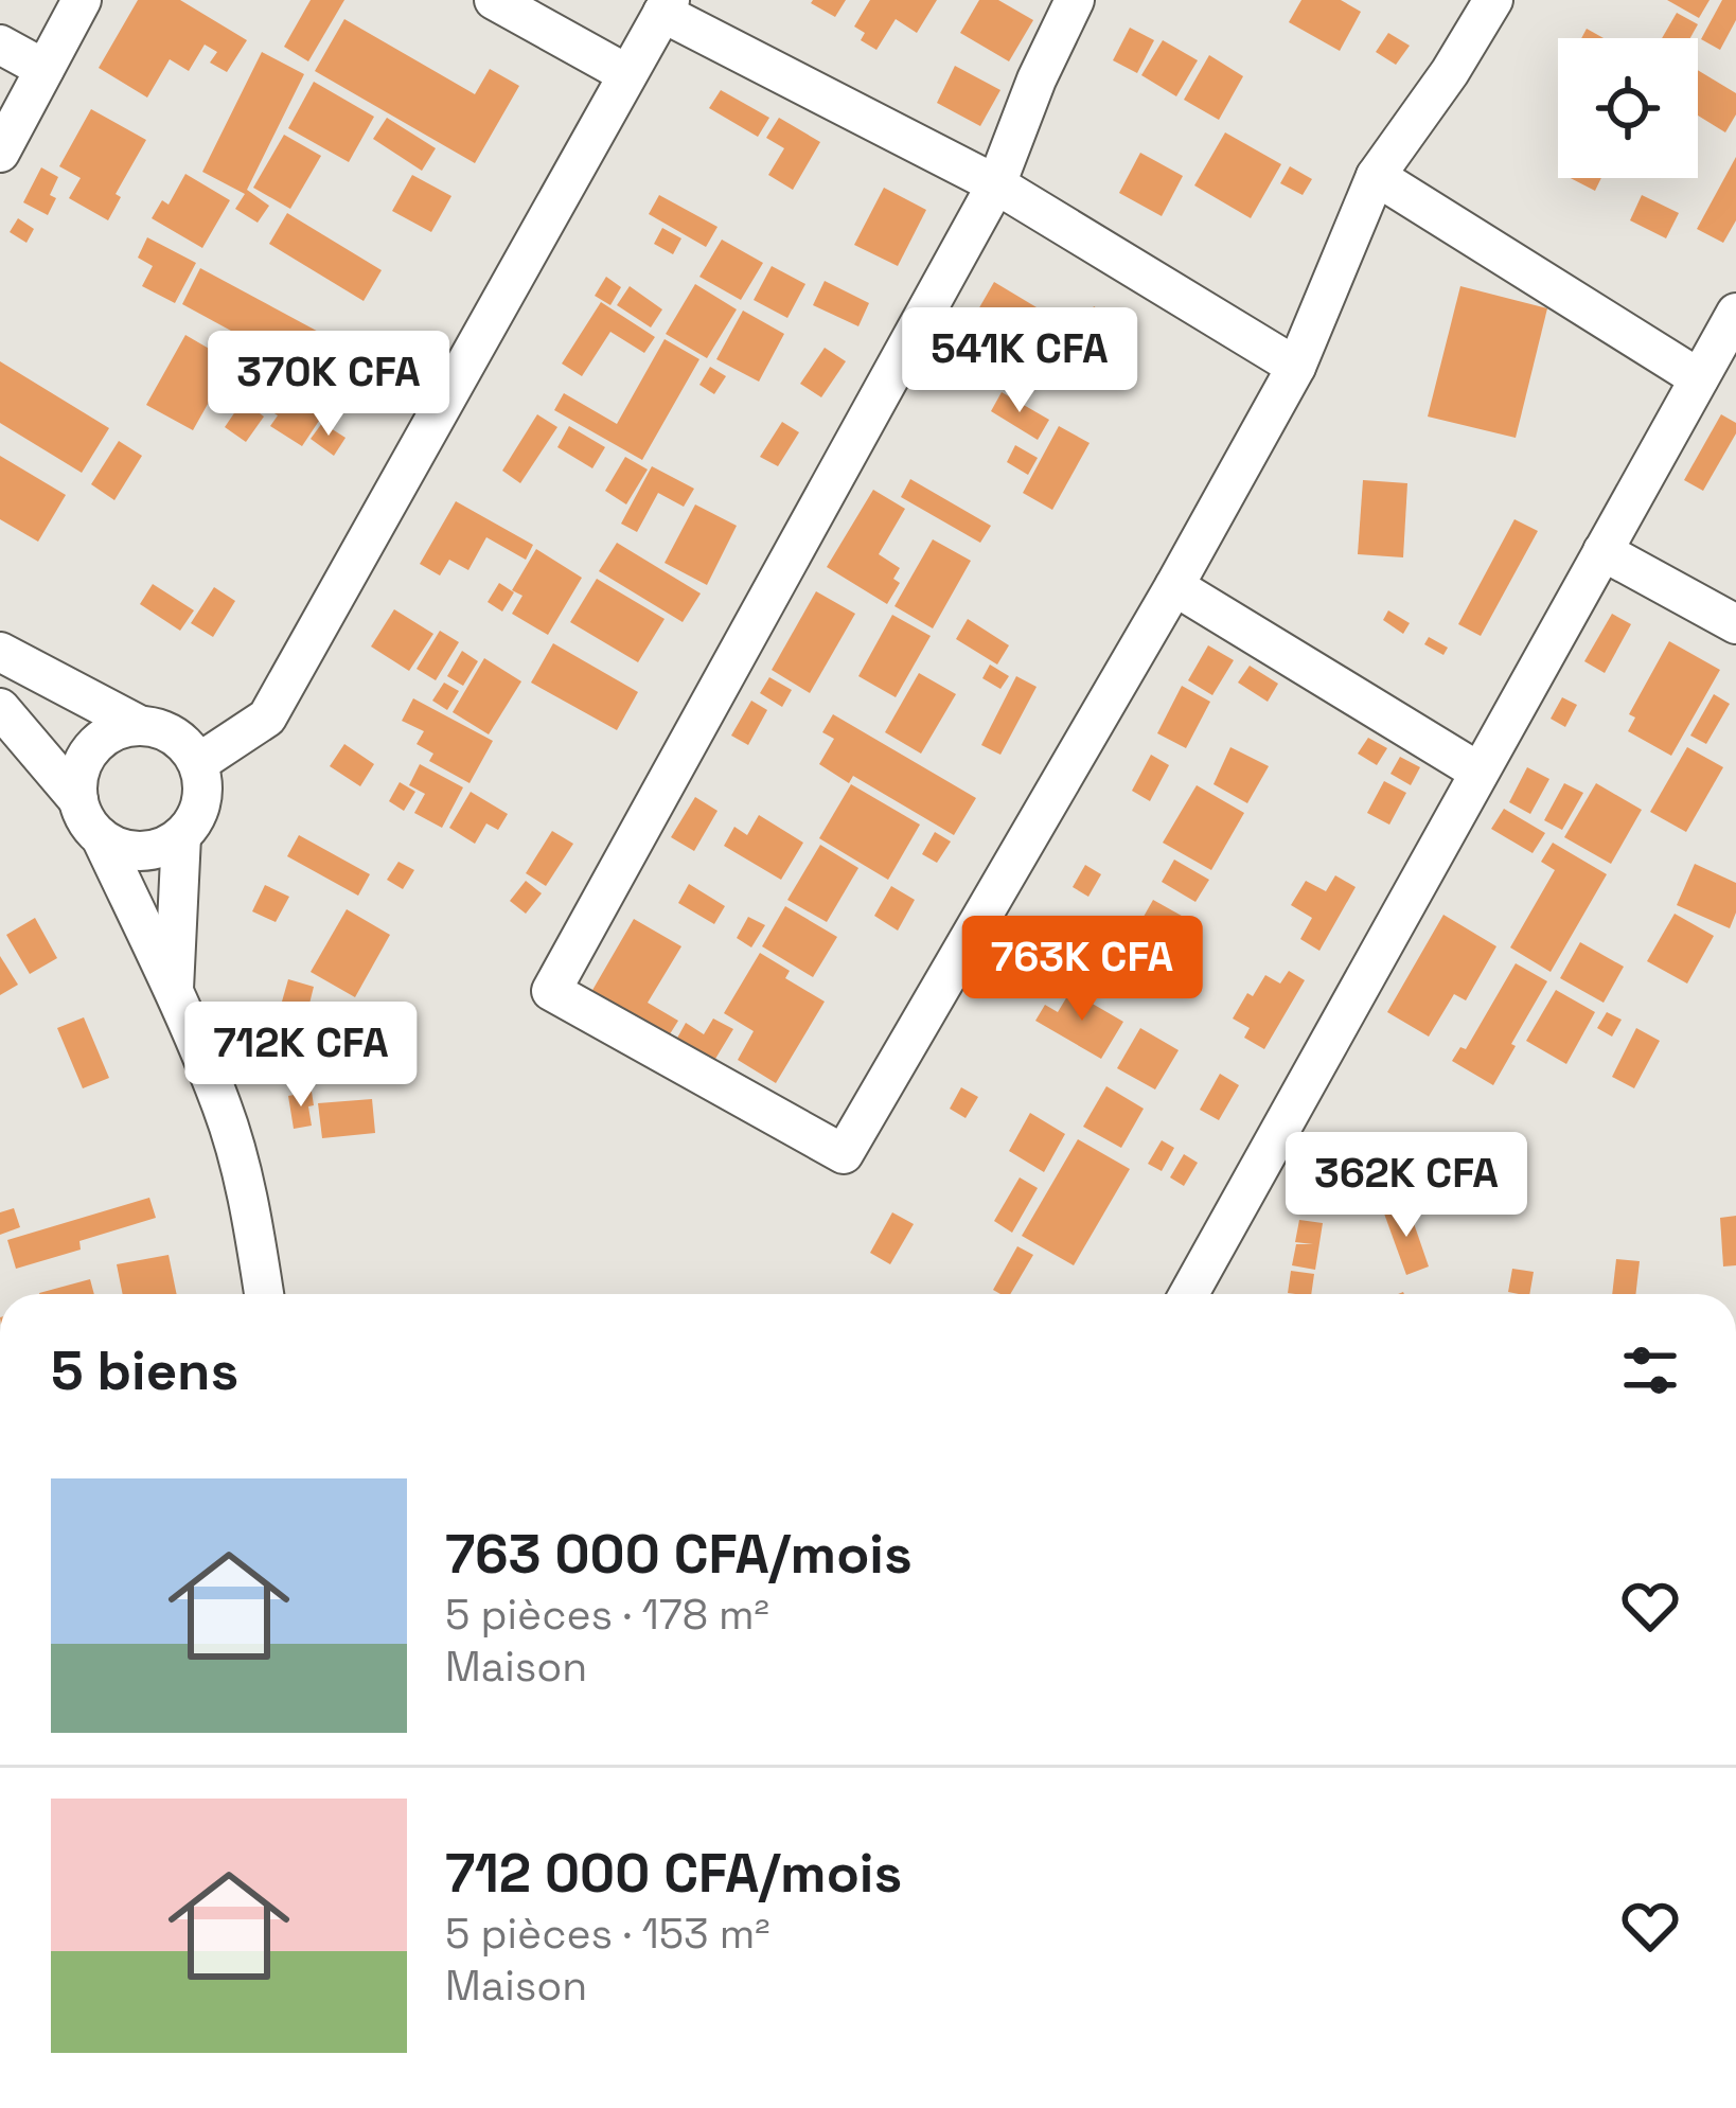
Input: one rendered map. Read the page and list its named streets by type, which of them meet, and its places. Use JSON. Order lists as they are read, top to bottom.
{
  "page": {
    "price": [
      "541K CFA",
      "370K CFA",
      "763K CFA",
      "712K CFA",
      "362K CFA"
    ],
    "heading": "5 biens",
    "list": [
      {
        "name": "763 000 CFA/mois",
        "note": "5 pièces · 178 m² · Maison"
      },
      {
        "name": "712 000 CFA/mois",
        "note": "5 pièces · 153 m² · Maison"
      }
    ]
  }
}
